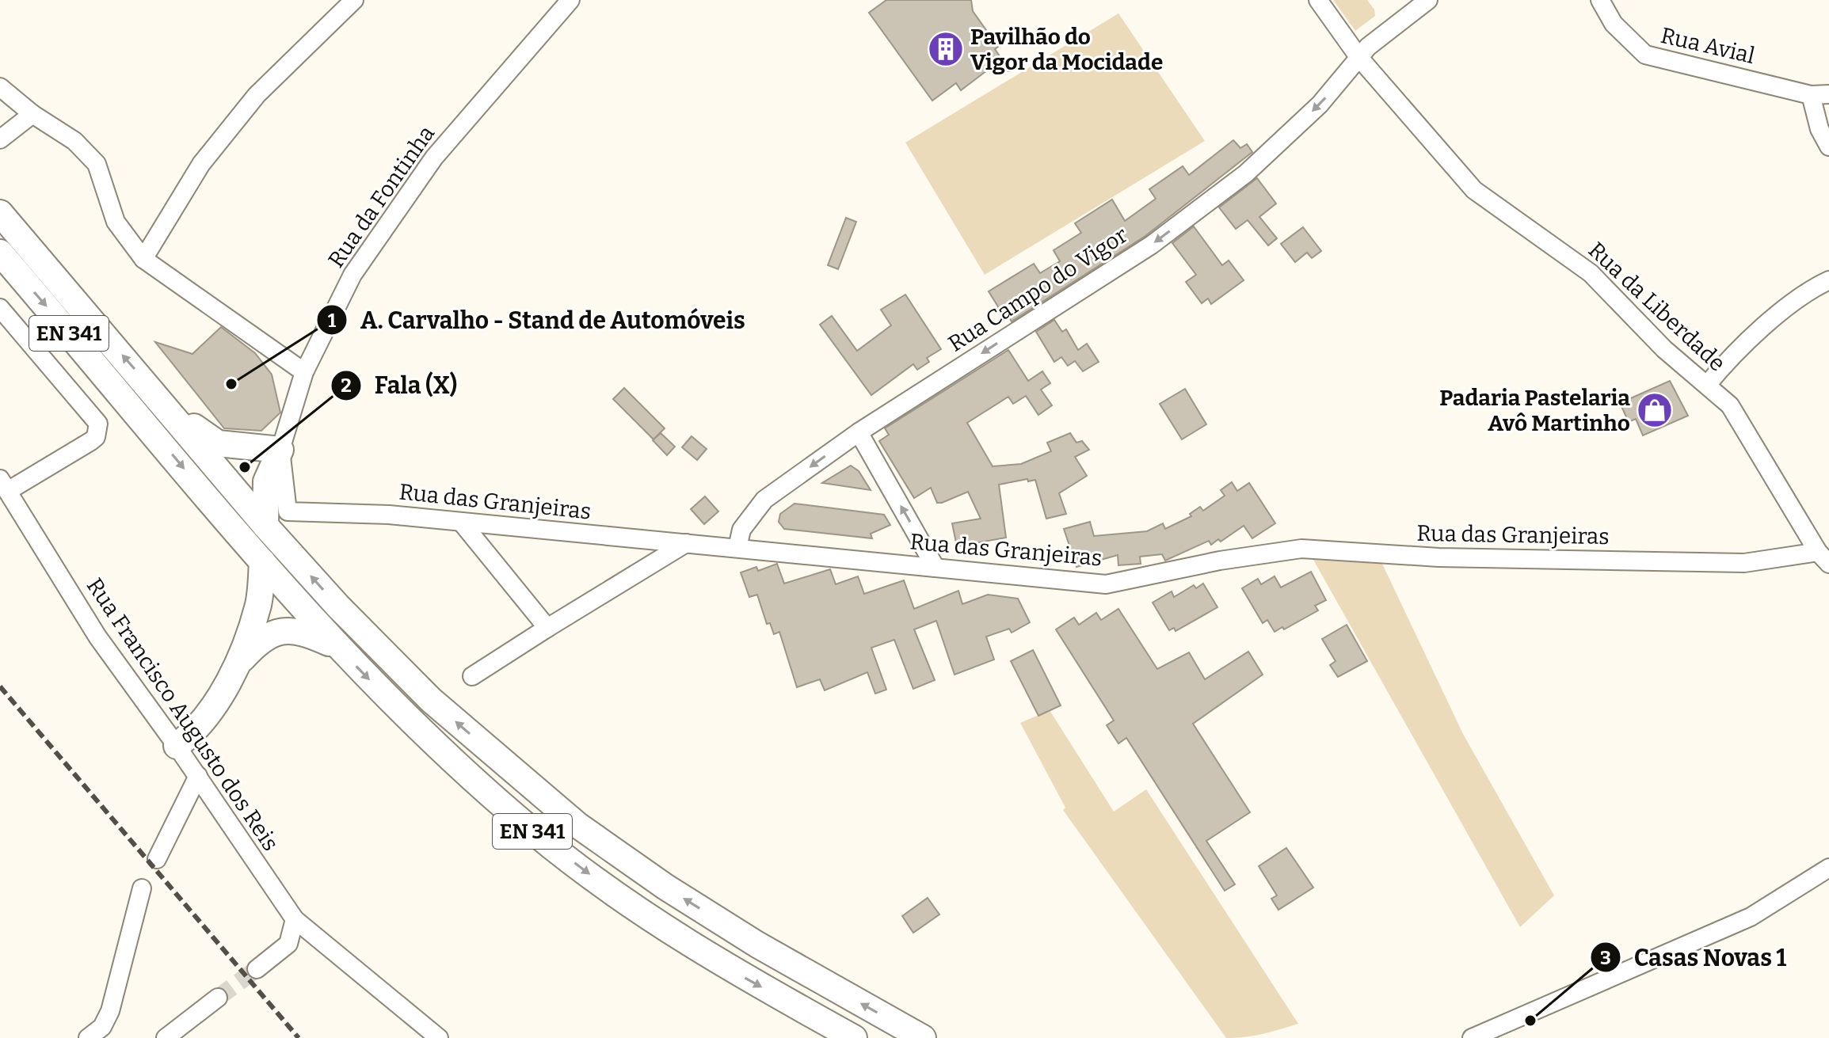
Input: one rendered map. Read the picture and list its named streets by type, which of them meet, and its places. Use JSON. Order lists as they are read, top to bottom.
{
  "streets": {
    "highway": ["EN 341"],
    "street": [
      "Rua Avial",
      "Rua da Fontinha",
      "Rua Campo do Vigor",
      "Rua da Liberdade",
      "Rua das Granjeiras",
      "Rua Francisco Augusto dos Reis"
    ]
  },
  "crossings": [
    ["Rua da Fontinha", "Rua das Granjeiras"],
    ["Rua Campo do Vigor", "Rua da Liberdade"],
    ["Rua Campo do Vigor", "Rua das Granjeiras"],
    ["Rua da Liberdade", "Rua das Granjeiras"]
  ],
  "one_way": ["Rua Campo do Vigor"],
  "places": {
    "building": ["Pavilhão do Vigor da Mocidade"],
    "other": ["A. Carvalho - Stand de Automóveis", "Fala (X)", "Casas Novas 1"],
    "shop": ["Padaria Pastelaria Avô Martinho"]
  }
}
